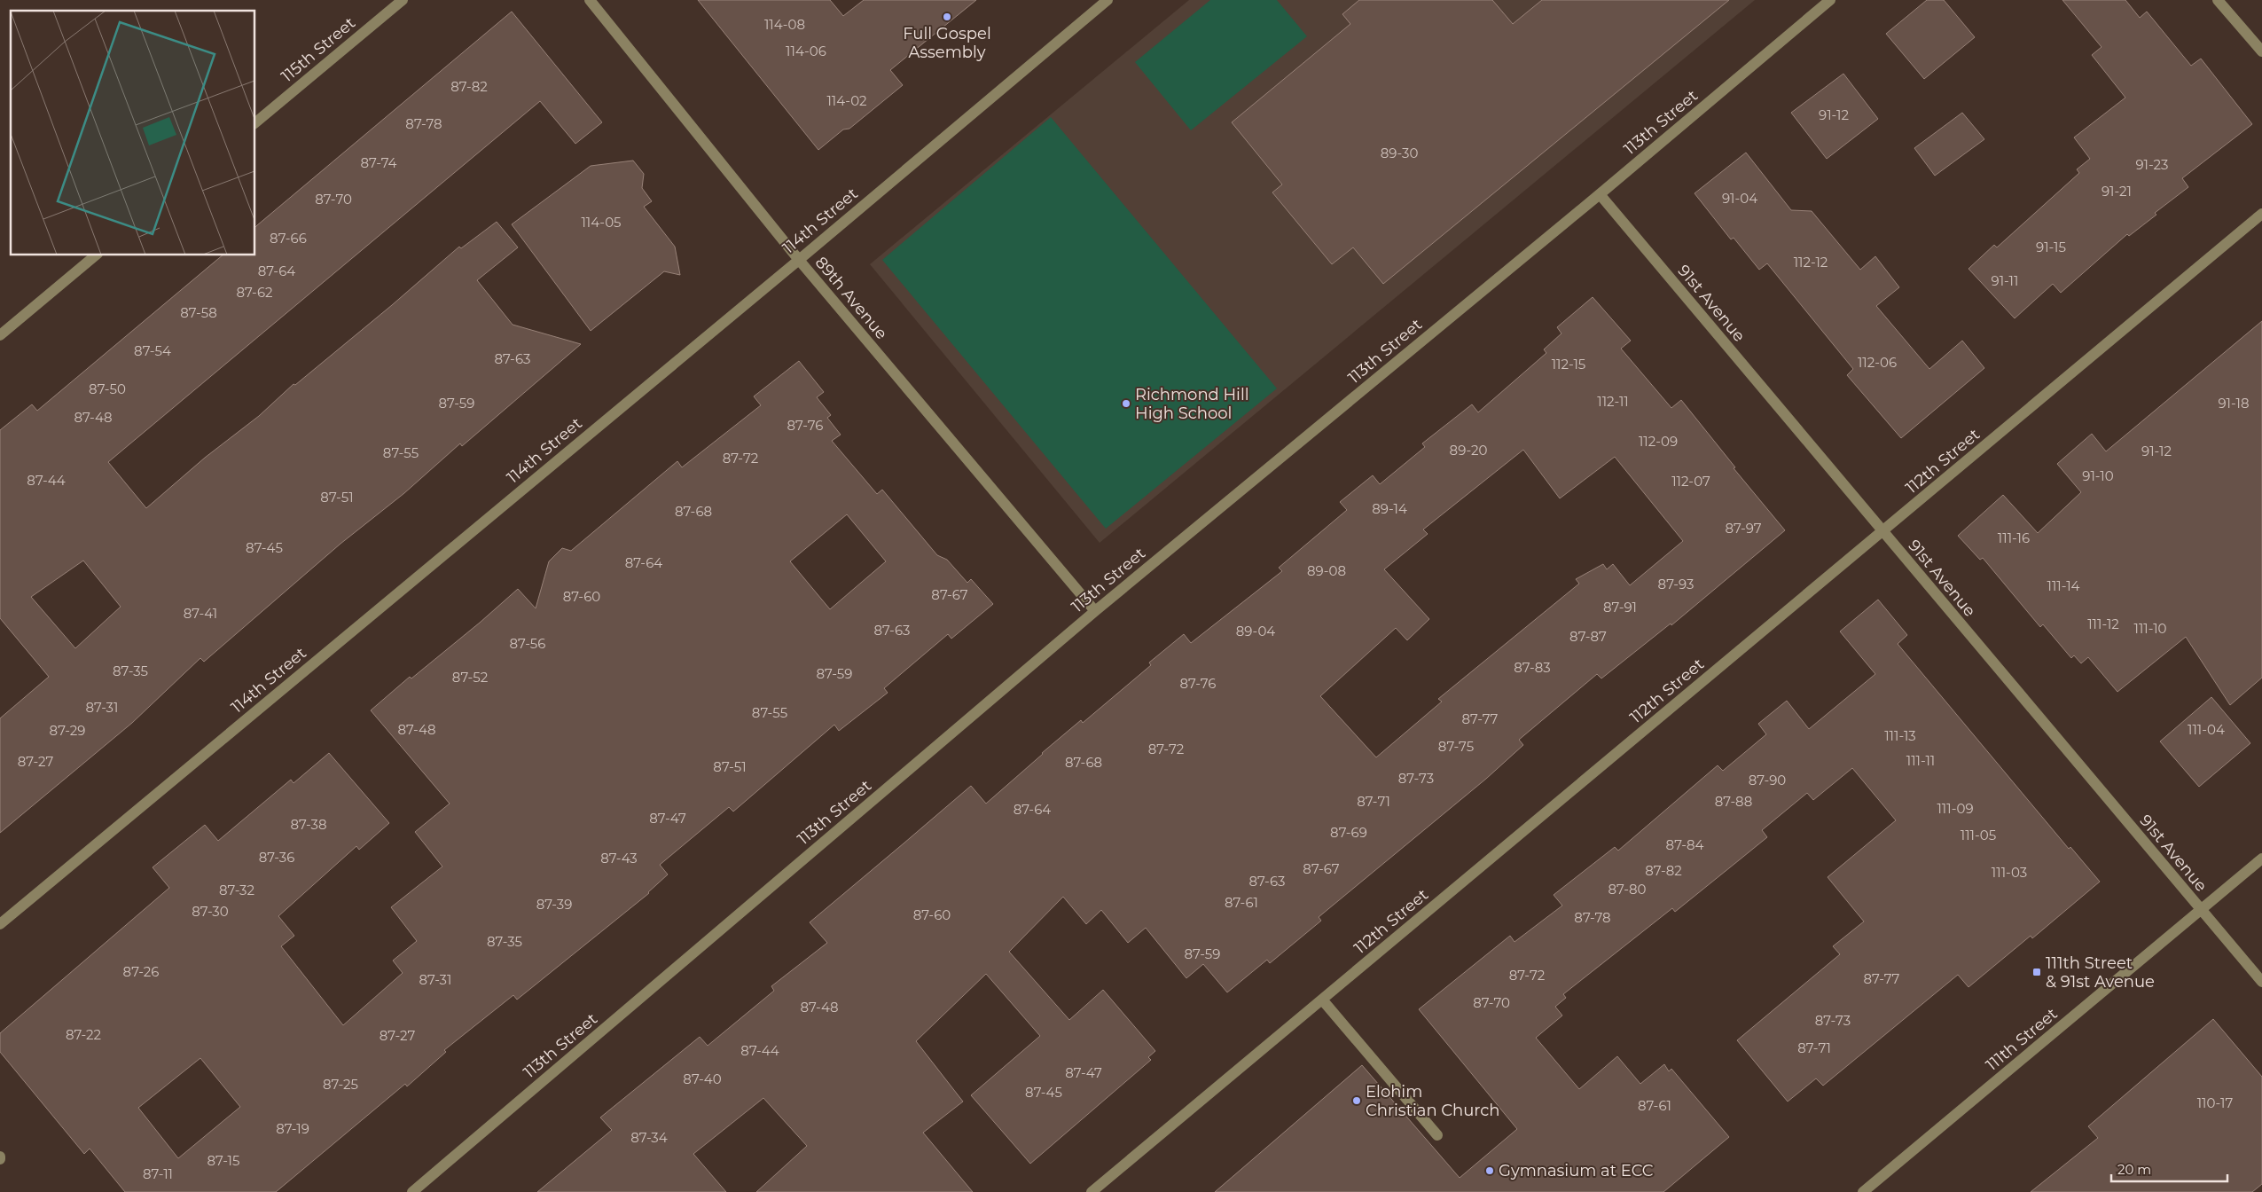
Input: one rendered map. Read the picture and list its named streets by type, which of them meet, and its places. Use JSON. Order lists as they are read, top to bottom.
{
  "streets": {
    "street": [
      "115th Street",
      "113th Street",
      "114th Street",
      "89th Avenue",
      "91st Avenue",
      "112th Street",
      "111th Street"
    ]
  },
  "crossings": [
    ["113th Street", "89th Avenue"],
    ["113th Street", "91st Avenue"],
    ["114th Street", "89th Avenue"],
    ["91st Avenue", "112th Street"],
    ["91st Avenue", "111th Street"]
  ],
  "places": {
    "other": [
      "Full Gospel Assembly",
      "Richmond Hill High School",
      "Elohim Christian Church",
      "Gymnasium at ECC"
    ],
    "transit": ["111th Street & 91st Avenue"]
  },
  "house_numbers": [
    "114-08",
    "114-06",
    "87-82",
    "114-02",
    "91-12",
    "87-78",
    "89-30",
    "87-74",
    "91-23",
    "91-21",
    "91-04",
    "87-70",
    "114-05",
    "87-66",
    "91-15",
    "112-12",
    "87-64",
    "91-11",
    "87-62",
    "87-58",
    "87-54",
    "87-63",
    "112-06",
    "112-15",
    "87-50",
    "112-11",
    "87-59",
    "91-18",
    "87-48",
    "87-76",
    "112-09",
    "89-20",
    "91-12",
    "87-55",
    "87-72",
    "91-10",
    "87-44",
    "112-07",
    "87-51",
    "89-14",
    "87-68",
    "87-97",
    "111-16",
    "87-45",
    "87-64",
    "89-08",
    "87-93",
    "111-14",
    "87-67",
    "87-60",
    "87-91",
    "87-41",
    "111-12",
    "111-10",
    "87-63",
    "89-04",
    "87-87",
    "87-56",
    "87-83",
    "87-35",
    "87-59",
    "87-52",
    "87-76",
    "87-31",
    "87-55",
    "87-77",
    "87-48",
    "111-04",
    "87-29",
    "111-13",
    "87-75",
    "87-72",
    "111-11",
    "87-27",
    "87-68",
    "87-51",
    "87-73",
    "87-90",
    "87-71",
    "87-88",
    "111-09",
    "87-64",
    "87-47",
    "87-38",
    "87-69",
    "111-05",
    "87-84",
    "87-36",
    "87-43",
    "87-67",
    "87-82",
    "111-03",
    "87-63",
    "87-80",
    "87-32",
    "87-61",
    "87-39",
    "87-30",
    "87-60",
    "87-78",
    "87-35",
    "87-59",
    "87-26",
    "87-72",
    "87-77",
    "87-31",
    "87-70",
    "87-48",
    "87-73",
    "87-22",
    "87-27",
    "87-71",
    "87-44",
    "87-47",
    "87-40",
    "87-25",
    "87-45",
    "110-17",
    "87-61",
    "87-19",
    "87-34",
    "87-15",
    "87-11"
  ],
  "scale_bar": "20 m"
}
